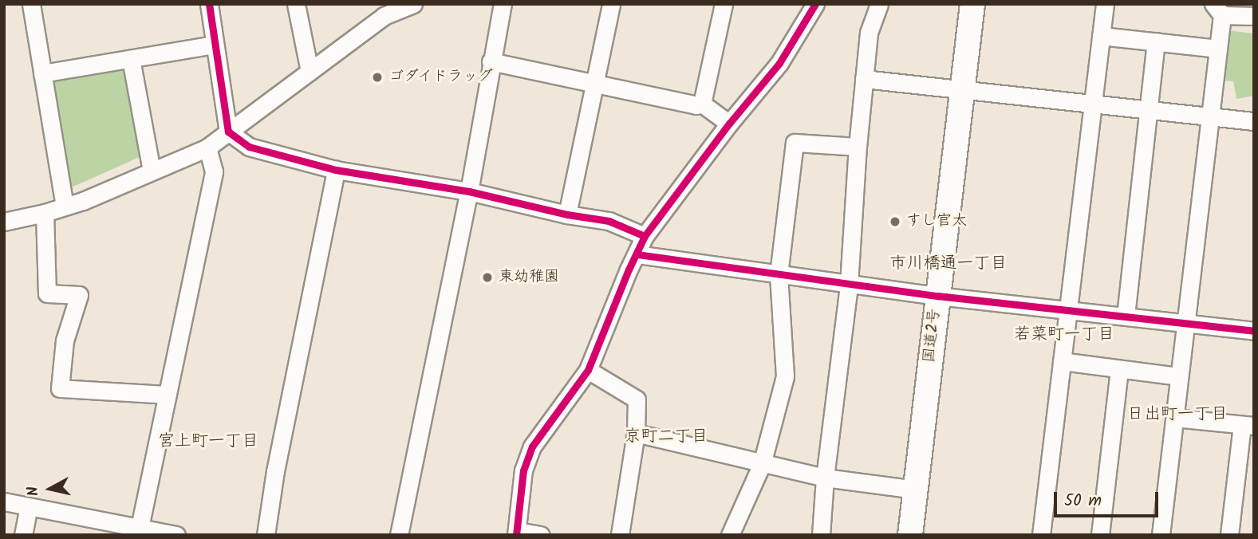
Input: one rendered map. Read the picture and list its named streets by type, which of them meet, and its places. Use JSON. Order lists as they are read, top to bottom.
{
  "streets": {
    "highway": ["国道2号"]
  },
  "districts": [
    "市川橋通一丁目",
    "若菜町一丁目",
    "日出町一丁目",
    "京町二丁目",
    "宮上町一丁目"
  ],
  "places": ["ゴダイドラッグ", "すし官太", "東幼稚園"],
  "scale_bar": "50 m",
  "north": "left"
}
